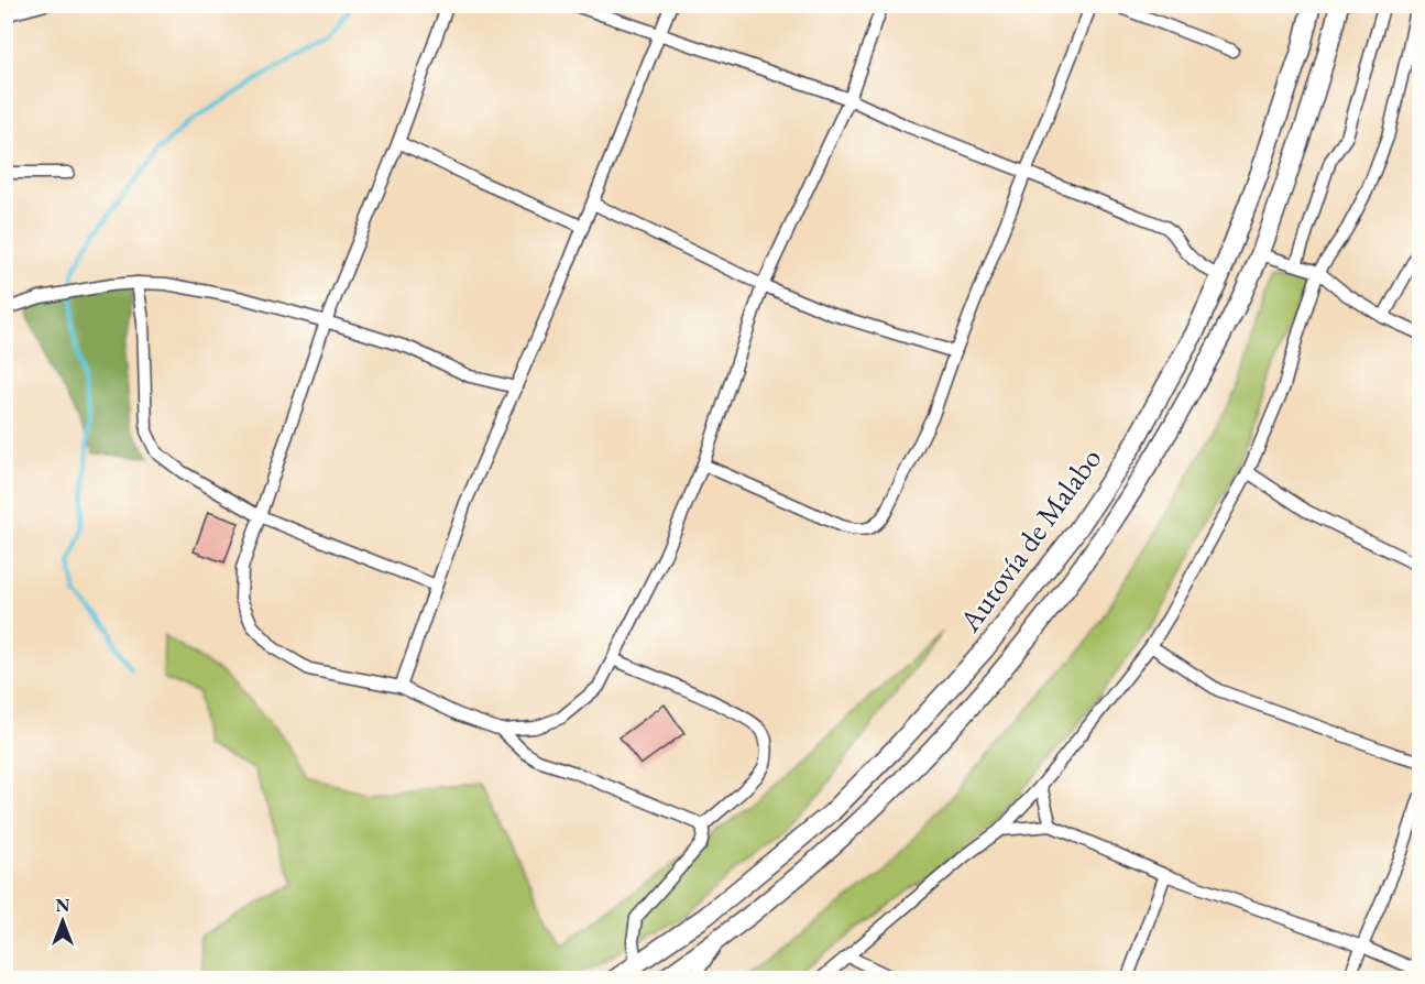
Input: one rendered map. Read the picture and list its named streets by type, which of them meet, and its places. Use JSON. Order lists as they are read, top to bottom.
{
  "streets": {
    "highway": ["Autovía de Malabo"]
  },
  "north": "top"
}
